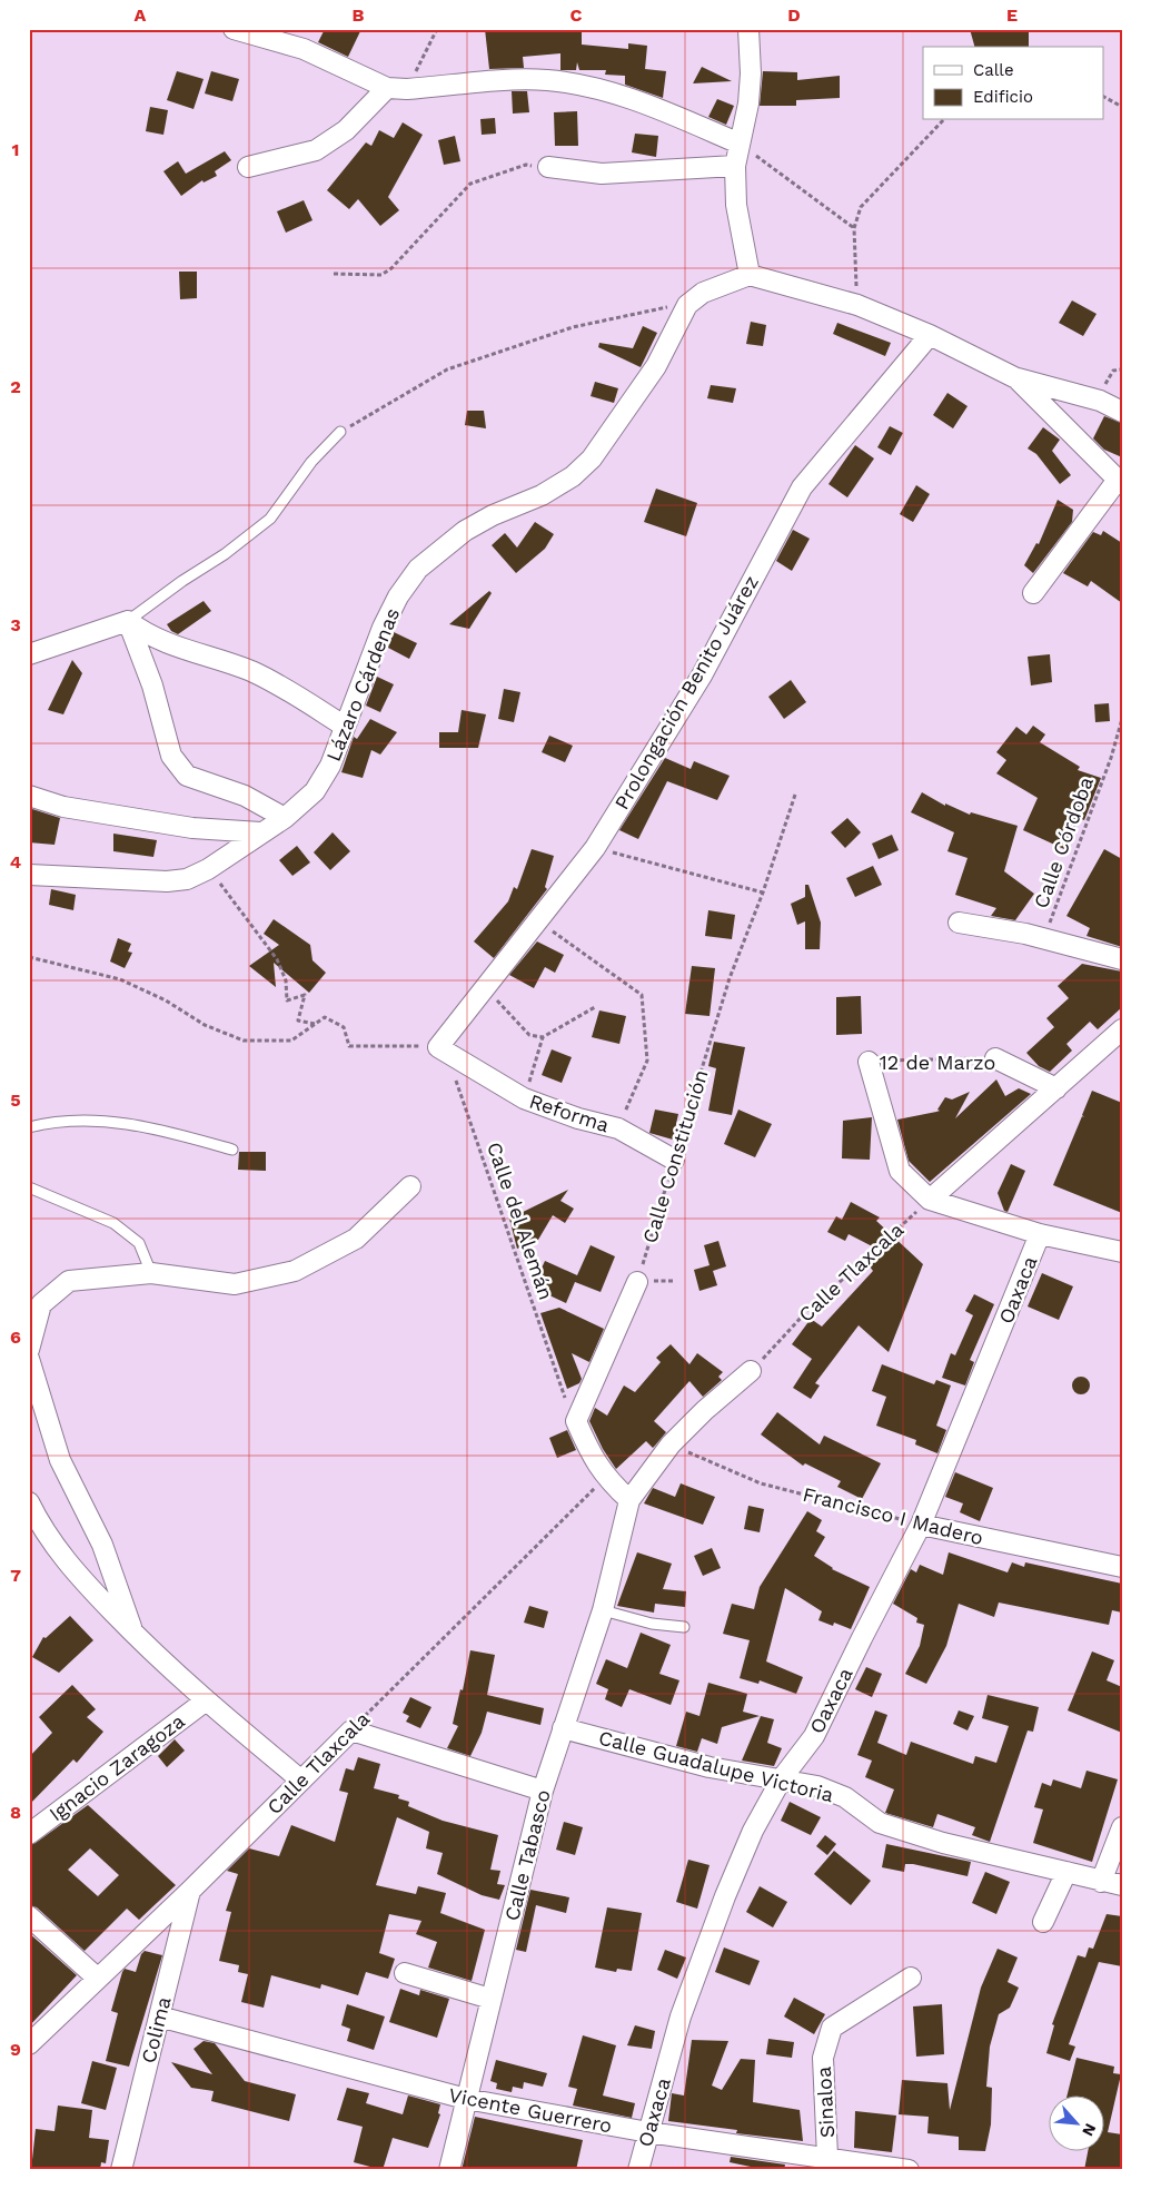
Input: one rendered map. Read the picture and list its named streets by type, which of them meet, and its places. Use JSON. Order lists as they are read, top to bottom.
{
  "streets": {
    "street": [
      "Lázaro Cárdenas",
      "Prolongación Benito Juárez",
      "12 de Marzo",
      "Reforma",
      "Calle Tlaxcala",
      "Oaxaca",
      "Francisco I Madero",
      "Calle Guadalupe Victoria",
      "Ignacio Zaragoza",
      "Calle Tabasco",
      "Colima",
      "Sinaloa",
      "Vicente Guerrero"
    ],
    "path": ["Calle Córdoba", "Calle Constitución", "Calle del Alemán"]
  },
  "crossings": [
    ["Prolongación Benito Juárez", "Reforma"],
    ["Prolongación Benito Juárez", "Calle del Alemán"],
    ["12 de Marzo", "Calle Tlaxcala"],
    ["Reforma", "Calle Constitución"],
    ["Reforma", "Calle del Alemán"],
    ["Calle Tlaxcala", "Colima"],
    ["Oaxaca", "Francisco I Madero"],
    ["Oaxaca", "Calle Guadalupe Victoria"],
    ["Oaxaca", "Vicente Guerrero"],
    ["Calle Guadalupe Victoria", "Calle Tabasco"],
    ["Calle Tabasco", "Vicente Guerrero"],
    ["Colima", "Vicente Guerrero"],
    ["Sinaloa", "Vicente Guerrero"]
  ],
  "legend": ["Calle", "Edificio"],
  "north": "bottom right",
  "grid": {
    "columns": [
      "A",
      "B",
      "C",
      "D",
      "E"
    ],
    "rows": [
      "1",
      "2",
      "3",
      "4",
      "5",
      "6",
      "7",
      "8",
      "9"
    ]
  }
}
